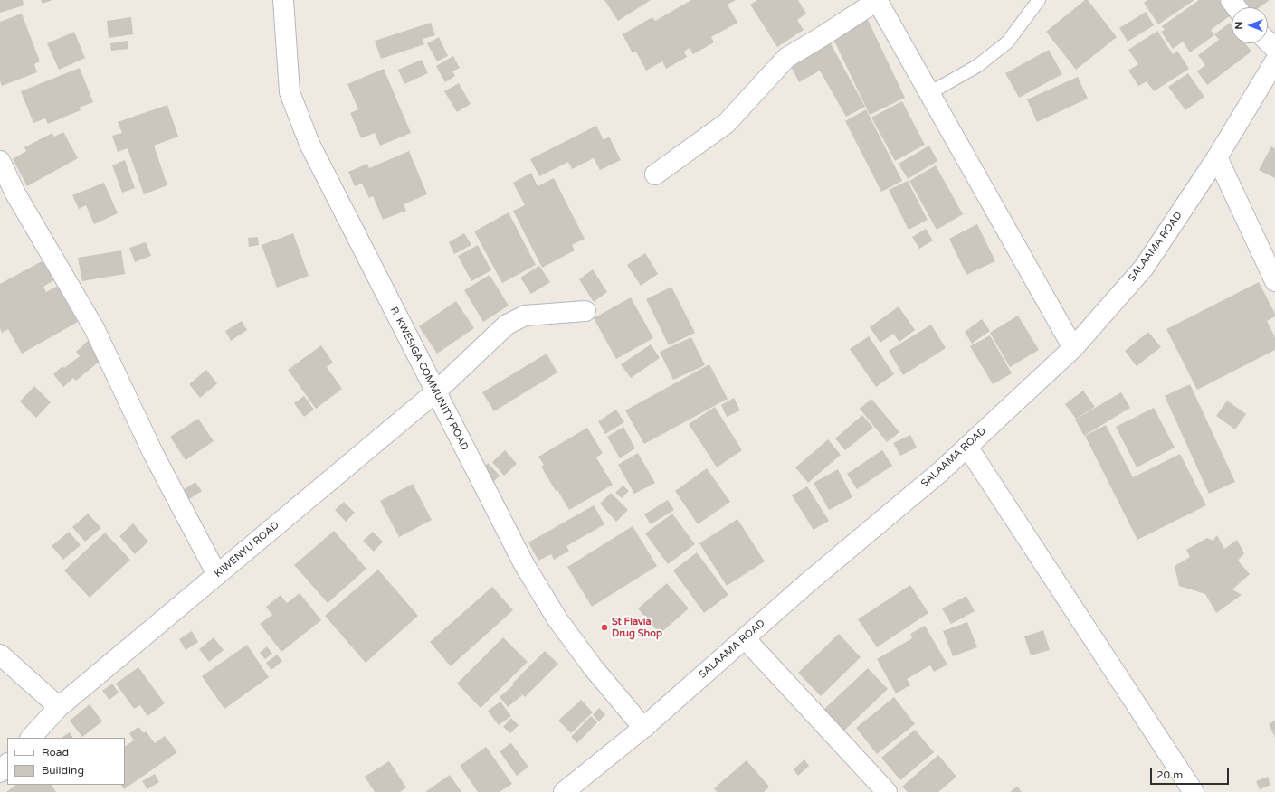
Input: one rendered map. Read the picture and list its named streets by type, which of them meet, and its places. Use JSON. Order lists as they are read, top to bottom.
{
  "streets": {
    "street": ["SALAAMA ROAD", "R. KWESIGA COMMUNITY ROAD", "KIWENYU ROAD"]
  },
  "crossings": [
    ["SALAAMA ROAD", "R. KWESIGA COMMUNITY ROAD"],
    ["R. KWESIGA COMMUNITY ROAD", "KIWENYU ROAD"]
  ],
  "places": ["St Flavia Drug Shop"],
  "legend": ["Road", "Building"],
  "scale_bar": "20 m",
  "north": "left"
}
